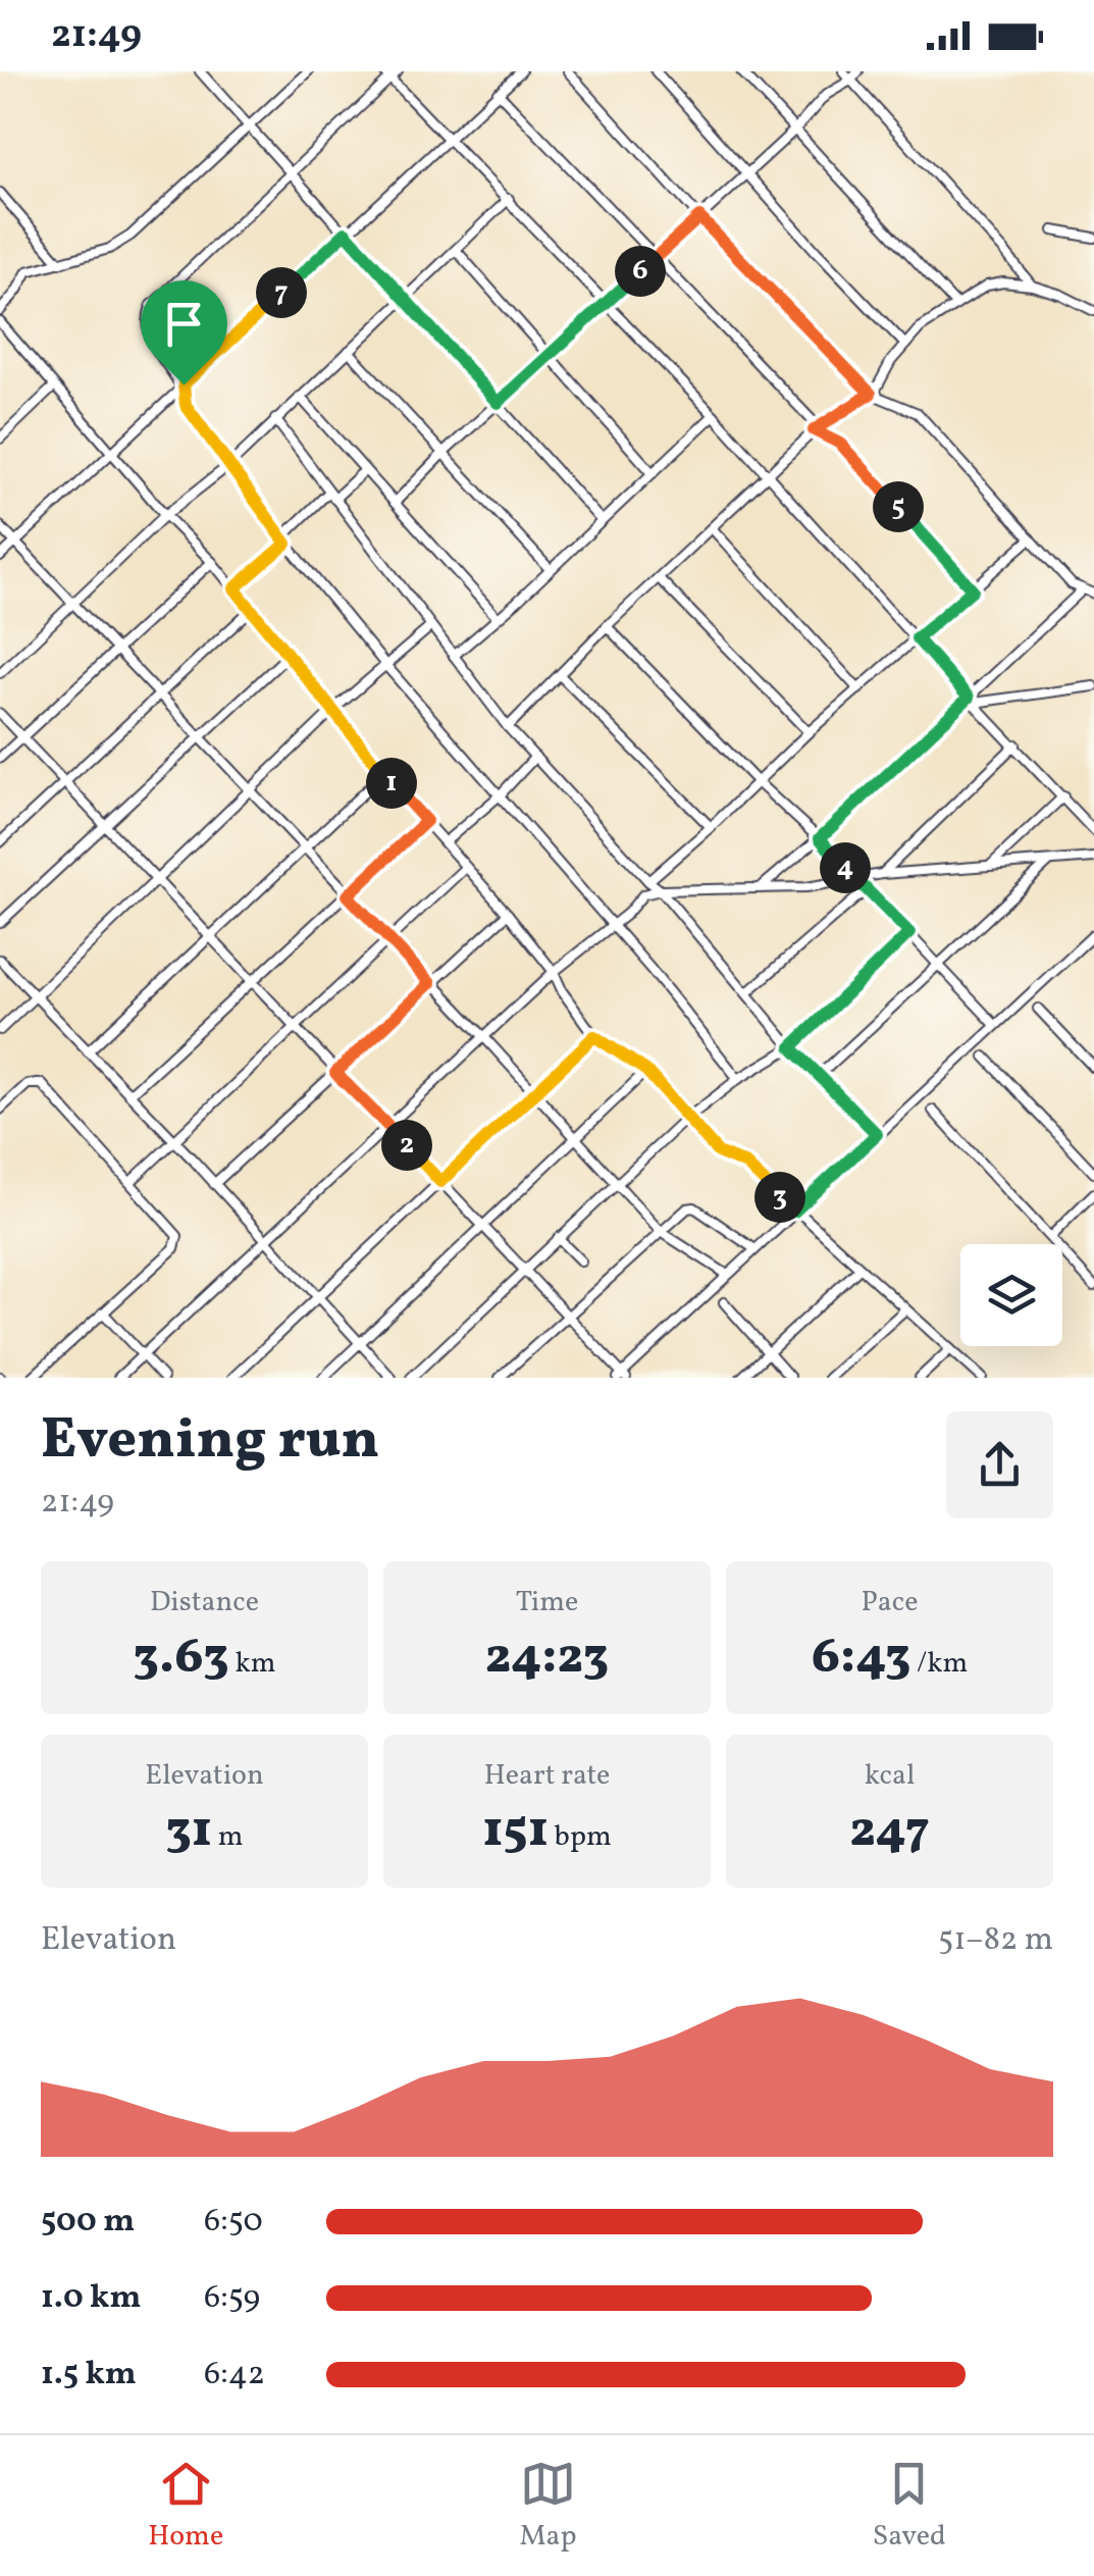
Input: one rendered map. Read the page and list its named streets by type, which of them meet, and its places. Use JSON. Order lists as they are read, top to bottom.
{
  "page": {
    "status": "21:49",
    "pins": [
      "6",
      "7",
      "5",
      "1",
      "4",
      "2",
      "3"
    ],
    "heading": ["Evening run", "21:49"],
    "stats": [
      ["Distance", "3.63 km"],
      ["Time", "24:23"],
      ["Pace", "6:43 /km"],
      ["Elevation", "31 m"],
      ["Heart rate", "151 bpm"],
      ["kcal", "247"]
    ],
    "chart": ["Elevation", "51–82 m"],
    "list": [
      {
        "name": "500 m",
        "note": "6:50"
      },
      {
        "name": "1.0 km",
        "note": "6:59"
      },
      {
        "name": "1.5 km",
        "note": "6:42"
      }
    ],
    "tabs": ["Home", "Map", "Saved"]
  }
}
